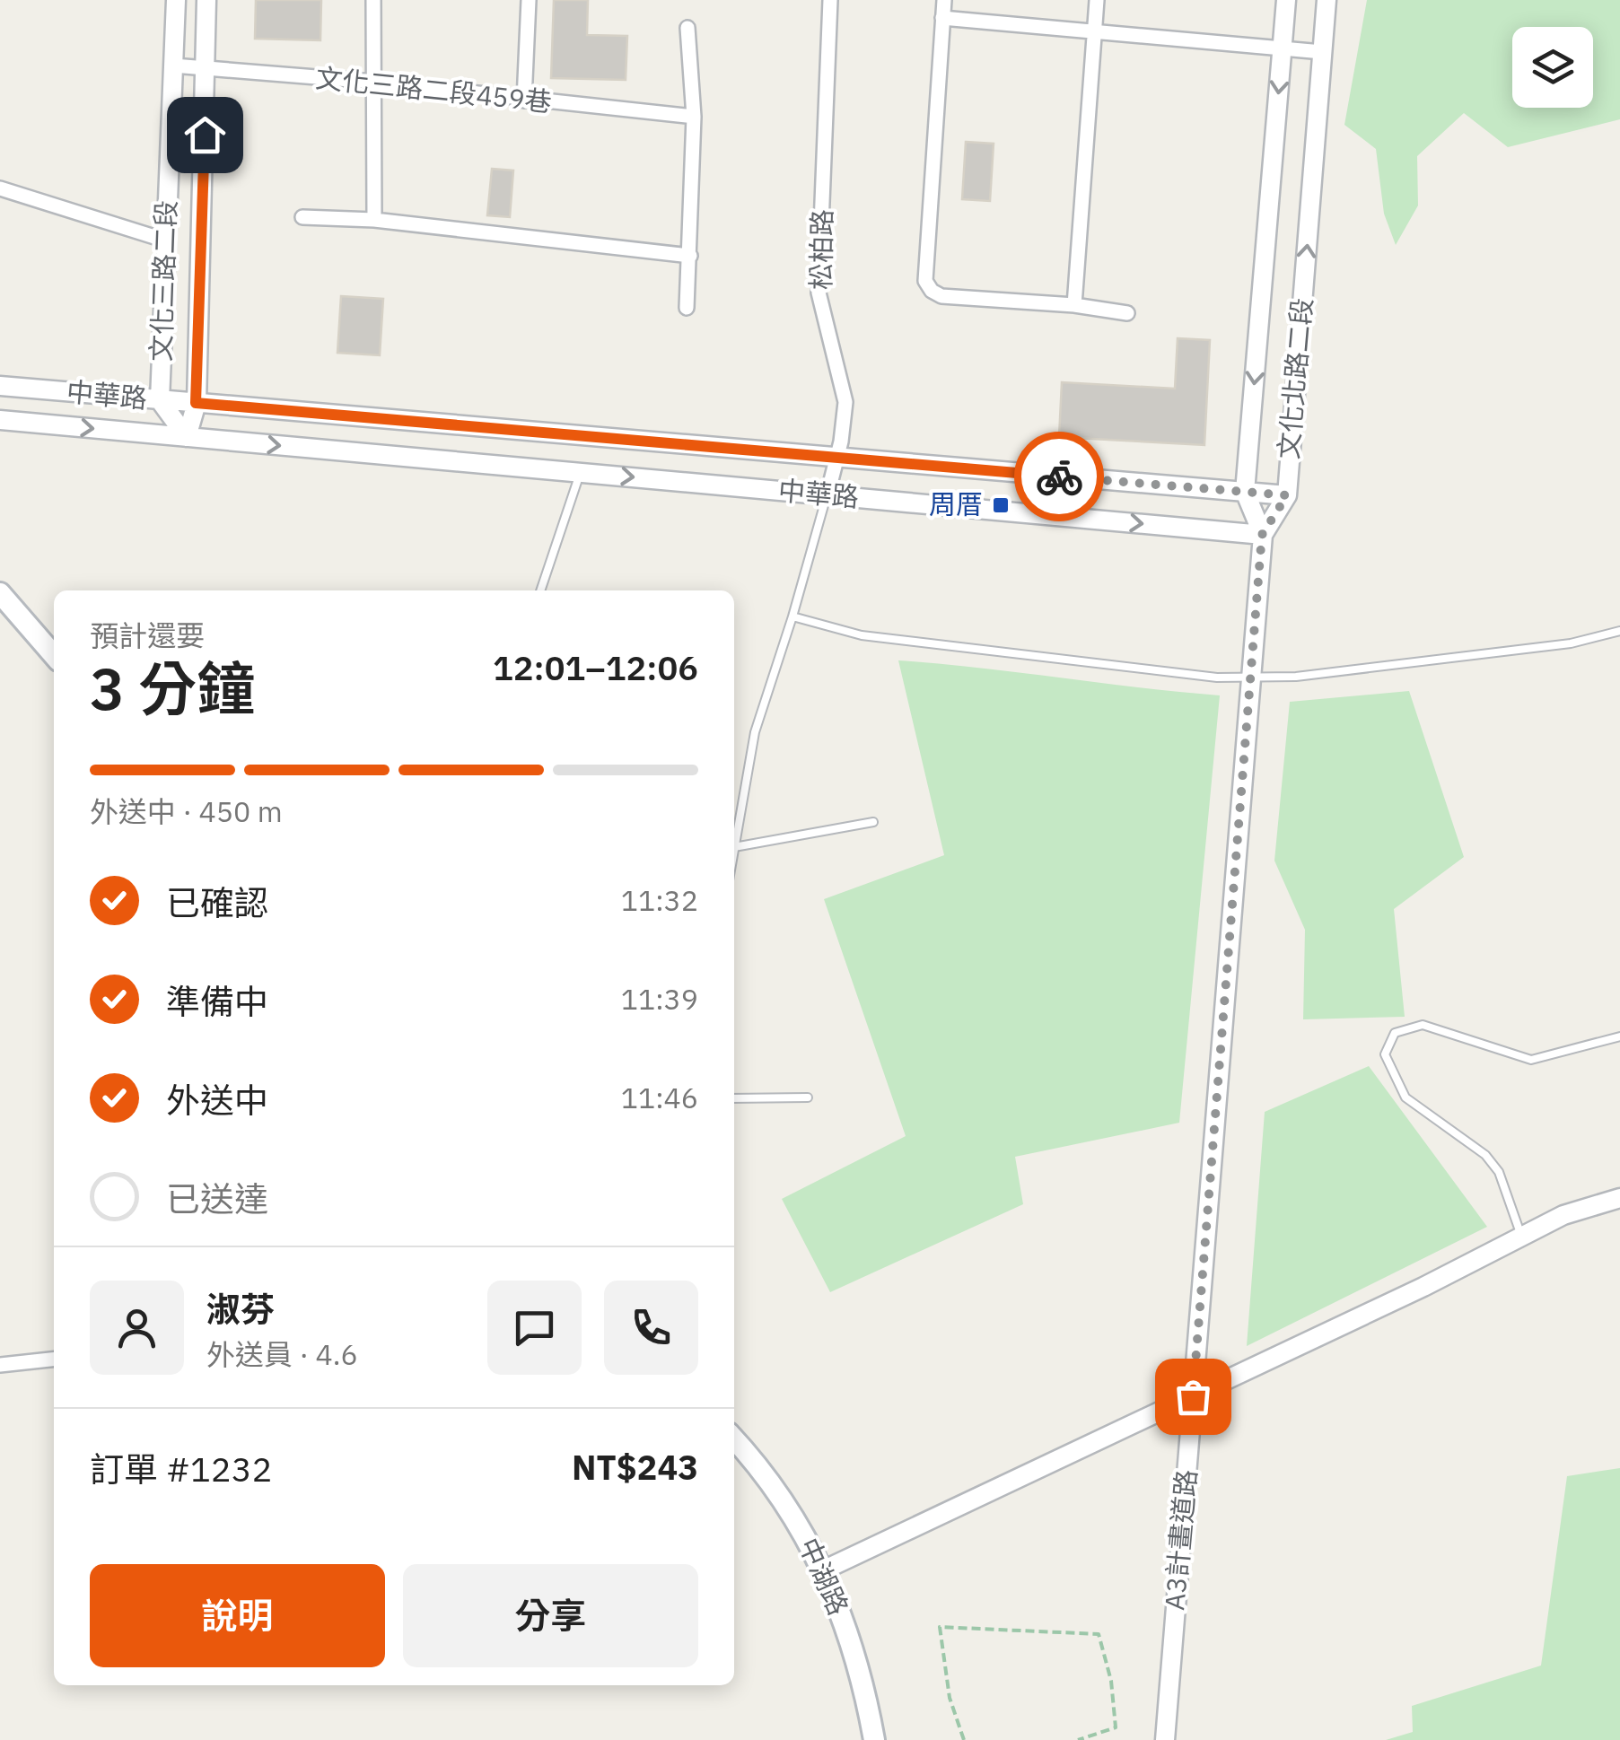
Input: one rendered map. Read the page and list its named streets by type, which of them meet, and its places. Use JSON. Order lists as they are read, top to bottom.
{
  "streets": {
    "main road": ["中湖路"],
    "street": [
      "文化三路二段459巷",
      "松柏路",
      "文化三路二段",
      "文化北路二段",
      "中華路",
      "A3計畫道路"
    ]
  },
  "crossings": [
    ["文化三路二段459巷", "文化三路二段"],
    ["松柏路", "中華路"],
    ["文化三路二段", "中華路"],
    ["文化北路二段", "中華路"],
    ["文化北路二段", "A3計畫道路"],
    ["中華路", "A3計畫道路"]
  ],
  "places": {
    "transit": ["周厝"]
  },
  "page": {
    "heading": ["3 分鐘", "預計還要", "12:01–12:06"],
    "panel": [
      "淑芬",
      "外送員 · 4.6",
      "訂單 #1232",
      "NT$243"
    ],
    "bar": "外送中 · 450 m",
    "list": [
      ["已確認", "11:32"],
      ["準備中", "11:39"],
      ["外送中", "11:46"],
      "已送達"
    ],
    "buttons": ["說明", "分享"]
  }
}
